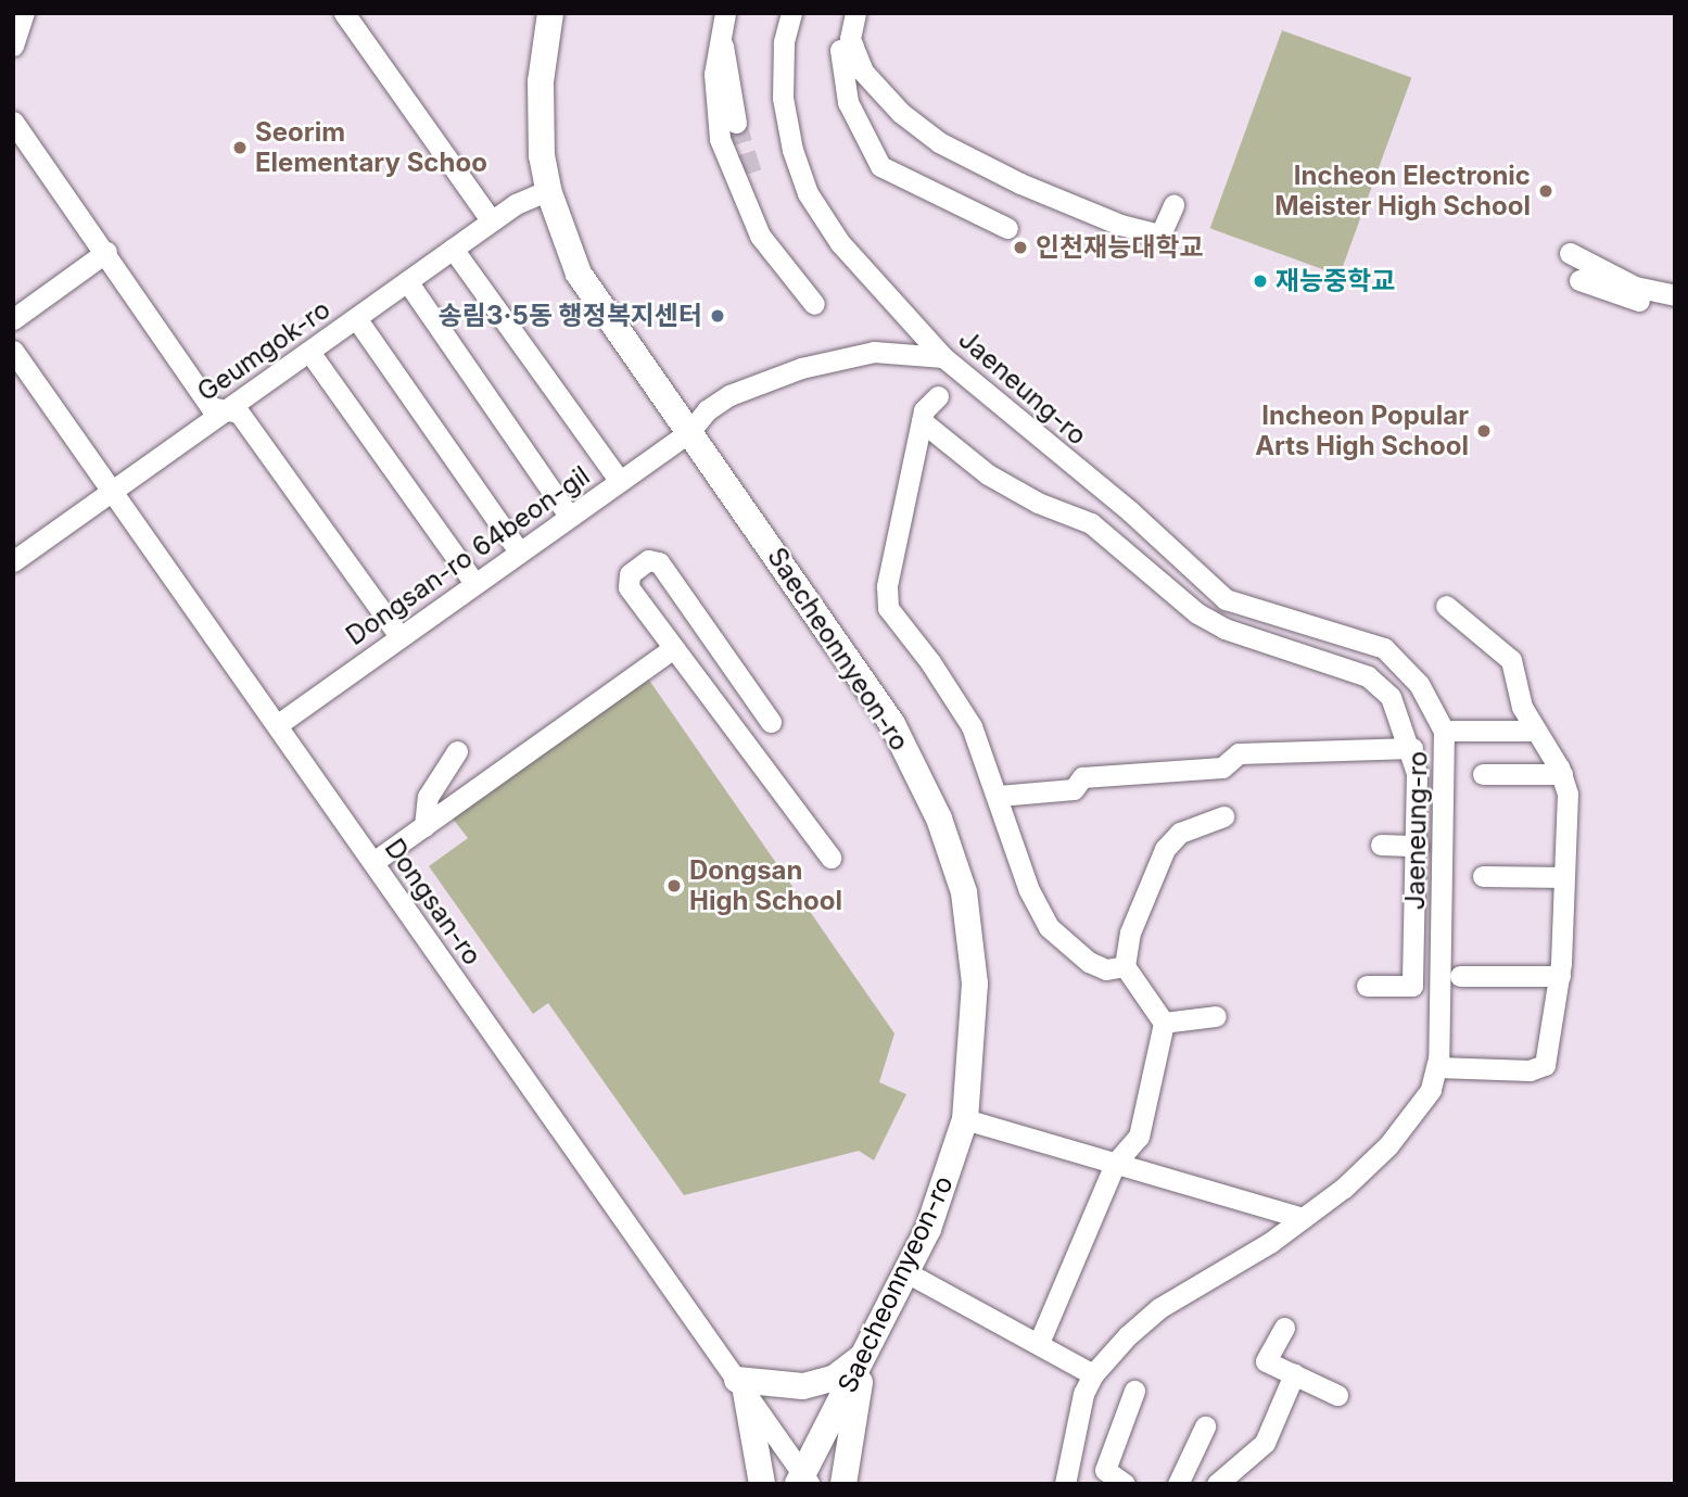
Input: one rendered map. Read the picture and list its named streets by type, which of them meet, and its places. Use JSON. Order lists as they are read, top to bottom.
{
  "streets": {
    "main road": ["Saecheonnyeon-ro"],
    "street": [
      "Geumgok-ro",
      "Jaeneung-ro",
      "Dongsan-ro 64beon-gil",
      "Dongsan-ro"
    ]
  },
  "crossings": [
    ["Geumgok-ro", "Saecheonnyeon-ro"],
    ["Geumgok-ro", "Dongsan-ro"],
    ["Jaeneung-ro", "Dongsan-ro 64beon-gil"],
    ["Dongsan-ro 64beon-gil", "Saecheonnyeon-ro"],
    ["Dongsan-ro 64beon-gil", "Dongsan-ro"],
    ["Saecheonnyeon-ro", "Dongsan-ro"]
  ],
  "places": [
    "Seorim Elementary Schoo",
    "Incheon Electronic Meister High School",
    "인천재능대학교",
    "재능중학교",
    "송림3·5동 행정복지센터",
    "Incheon Popular Arts High School",
    "Dongsan High School"
  ]
}
